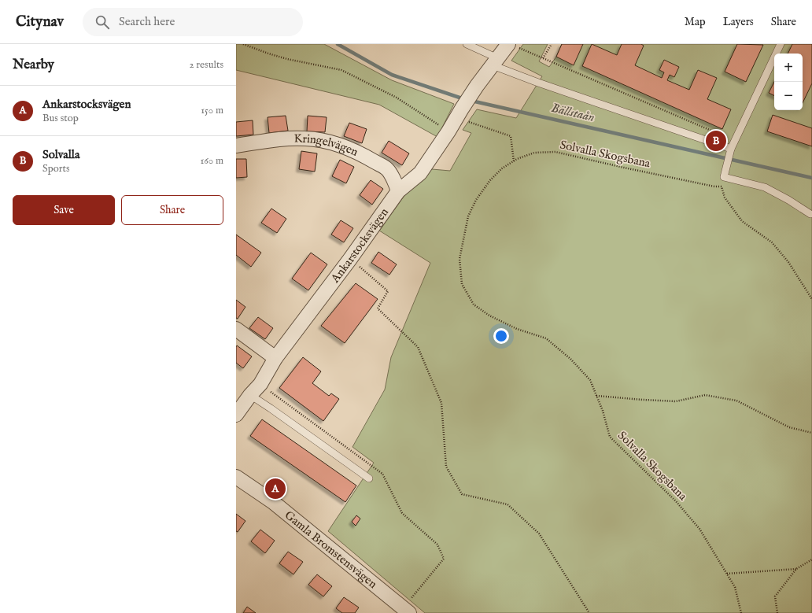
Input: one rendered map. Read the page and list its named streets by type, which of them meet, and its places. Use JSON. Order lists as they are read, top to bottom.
{
  "streets": {
    "street": ["Kringelvägen", "Ankarstocksvägen", "Gamla Bromstensvägen"],
    "path": ["Solvalla Skogsbana"]
  },
  "crossings": [
    ["Kringelvägen", "Ankarstocksvägen"]
  ],
  "water": ["Bällstaån"],
  "page": {
    "header": "Citynav",
    "search": "Search here",
    "nav": ["Map", "Layers", "Share"],
    "heading": ["Nearby", "2 results"],
    "map_buttons": ["+", "−"],
    "list": [
      {
        "mark": "A",
        "name": "Ankarstocksvägen",
        "note": "Bus stop",
        "value": "150 m"
      },
      {
        "mark": "B",
        "name": "Solvalla",
        "note": "Sports",
        "value": "160 m"
      }
    ],
    "pins": ["B", "A"],
    "buttons": ["Save", "Share"]
  }
}
